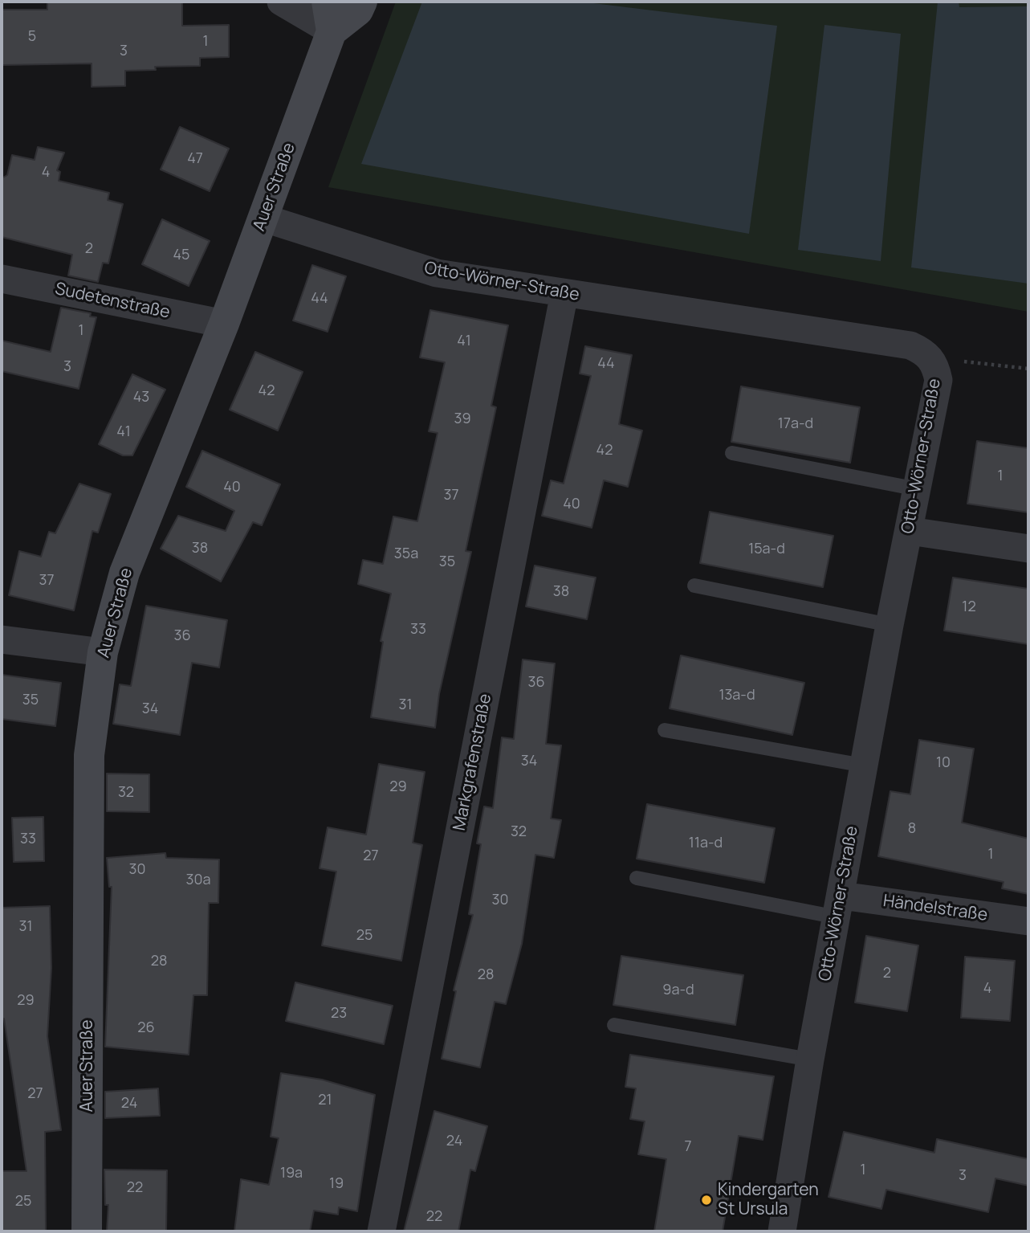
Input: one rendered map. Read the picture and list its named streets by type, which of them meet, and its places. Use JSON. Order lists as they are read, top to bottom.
{
  "streets": {
    "main road": ["Auer Straße"],
    "street": [
      "Otto-Wörner-Straße",
      "Sudetenstraße",
      "Markgrafenstraße",
      "Händelstraße"
    ]
  },
  "crossings": [
    ["Auer Straße", "Otto-Wörner-Straße"],
    ["Auer Straße", "Sudetenstraße"],
    ["Otto-Wörner-Straße", "Markgrafenstraße"],
    ["Otto-Wörner-Straße", "Händelstraße"]
  ],
  "places": ["Kindergarten St Ursula"],
  "house_numbers": [
    "5",
    "1",
    "3",
    "47",
    "4",
    "2",
    "45",
    "44",
    "1",
    "41",
    "44",
    "3",
    "42",
    "43",
    "39",
    "17a-d",
    "41",
    "42",
    "1",
    "40",
    "37",
    "40",
    "38",
    "15a-d",
    "35a",
    "35",
    "37",
    "38",
    "12",
    "33",
    "36",
    "36",
    "13a-d",
    "35",
    "31",
    "34",
    "34",
    "10",
    "29",
    "32",
    "8",
    "32",
    "33",
    "11a-d",
    "1",
    "27",
    "30",
    "30a",
    "30",
    "31",
    "25",
    "28",
    "2",
    "28",
    "4",
    "9a-d",
    "29",
    "23",
    "26",
    "27",
    "21",
    "24",
    "24",
    "7",
    "1",
    "19a",
    "3",
    "19",
    "22",
    "25",
    "22"
  ]
}
